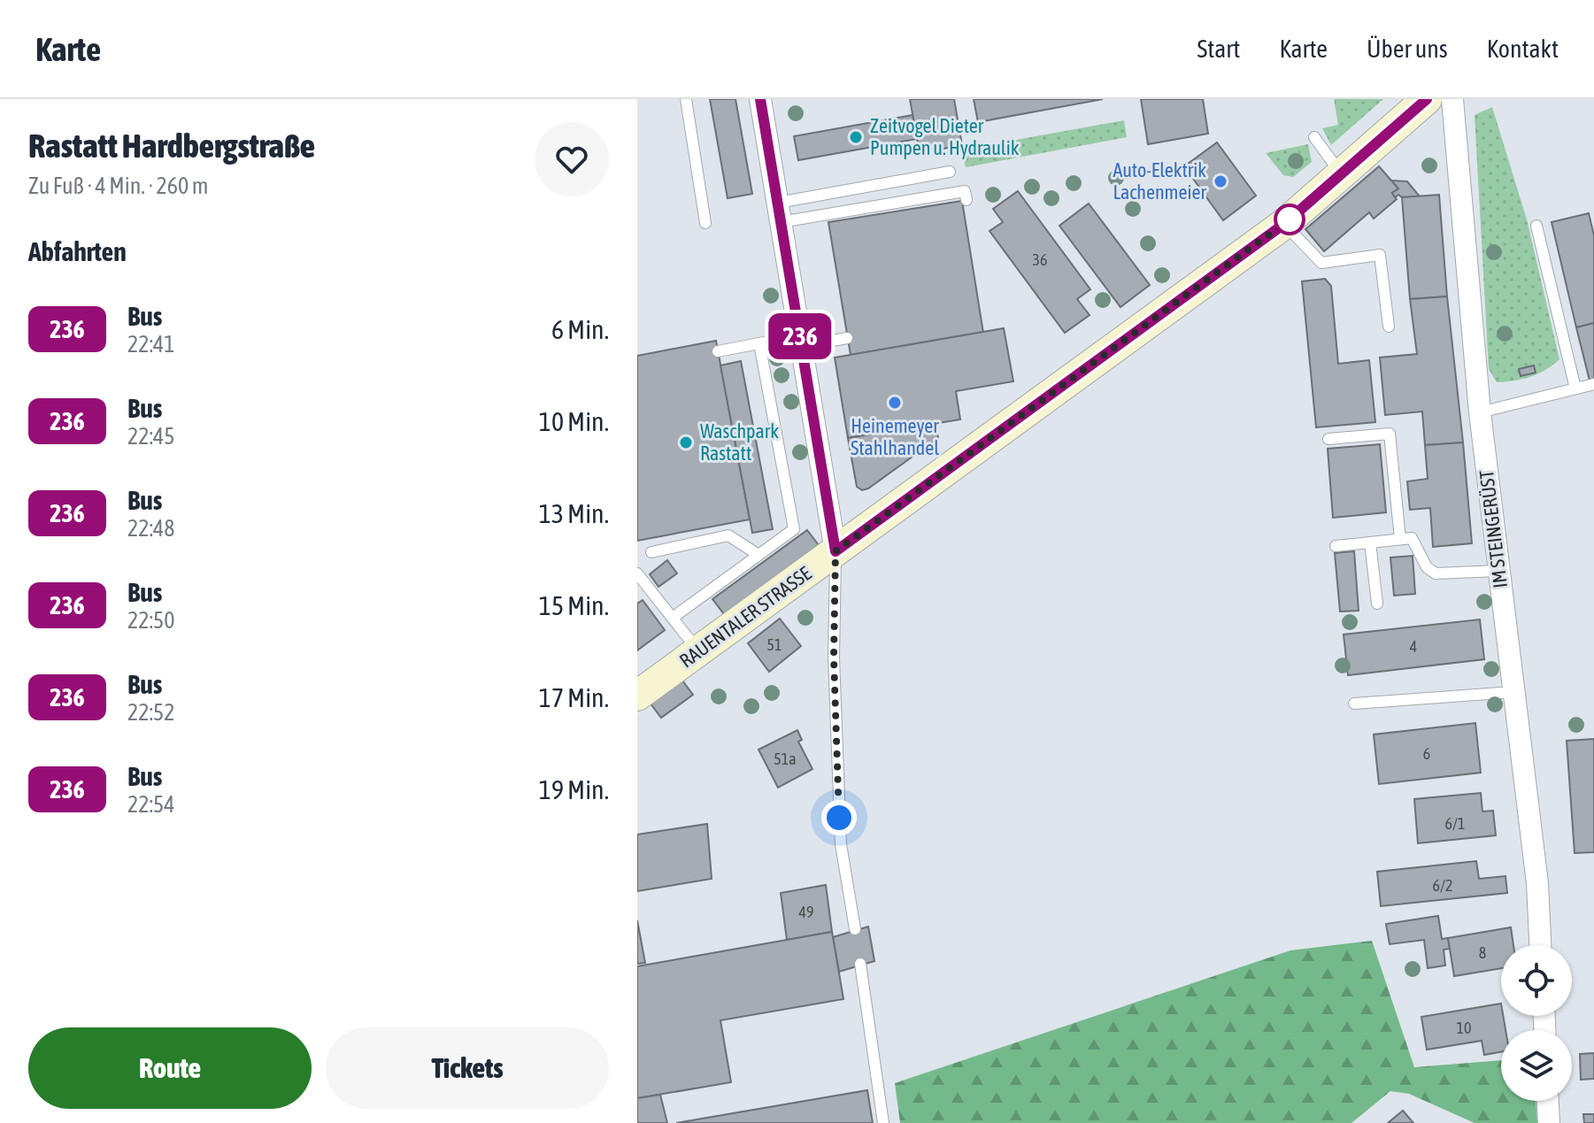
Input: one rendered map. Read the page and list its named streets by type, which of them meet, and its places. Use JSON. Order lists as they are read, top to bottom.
{
  "streets": {
    "street": ["IM STEINGERÜST", "RAUENTALER STRASSE"]
  },
  "places": [
    "Zeitvogel Dieter Pumpen u. Hydraulik",
    "Auto-Elektrik Lachenmeier",
    "Heinemeyer Stahlhandel",
    "Waschpark Rastatt"
  ],
  "lines": ["bus line 236"],
  "house_numbers": [
    "36",
    "51",
    "4",
    "6",
    "51a",
    "6/1",
    "6/2",
    "49",
    "8",
    "10"
  ],
  "page": {
    "header": "Karte",
    "nav": [
      "Start",
      "Karte",
      "Über uns",
      "Kontakt"
    ],
    "heading": [
      ["Rastatt Hardbergstraße", "Zu Fuß · 4 Min. · 260 m"],
      "Abfahrten"
    ],
    "on_map": "236",
    "list": [
      {
        "mark": "236",
        "name": "Bus",
        "note": "22:41",
        "value": "6 Min."
      },
      {
        "mark": "236",
        "name": "Bus",
        "note": "22:45",
        "value": "10 Min."
      },
      {
        "mark": "236",
        "name": "Bus",
        "note": "22:48",
        "value": "13 Min."
      },
      {
        "mark": "236",
        "name": "Bus",
        "note": "22:50",
        "value": "15 Min."
      },
      {
        "mark": "236",
        "name": "Bus",
        "note": "22:52",
        "value": "17 Min."
      },
      {
        "mark": "236",
        "name": "Bus",
        "note": "22:54",
        "value": "19 Min."
      }
    ],
    "buttons": ["Route", "Tickets"]
  }
}
